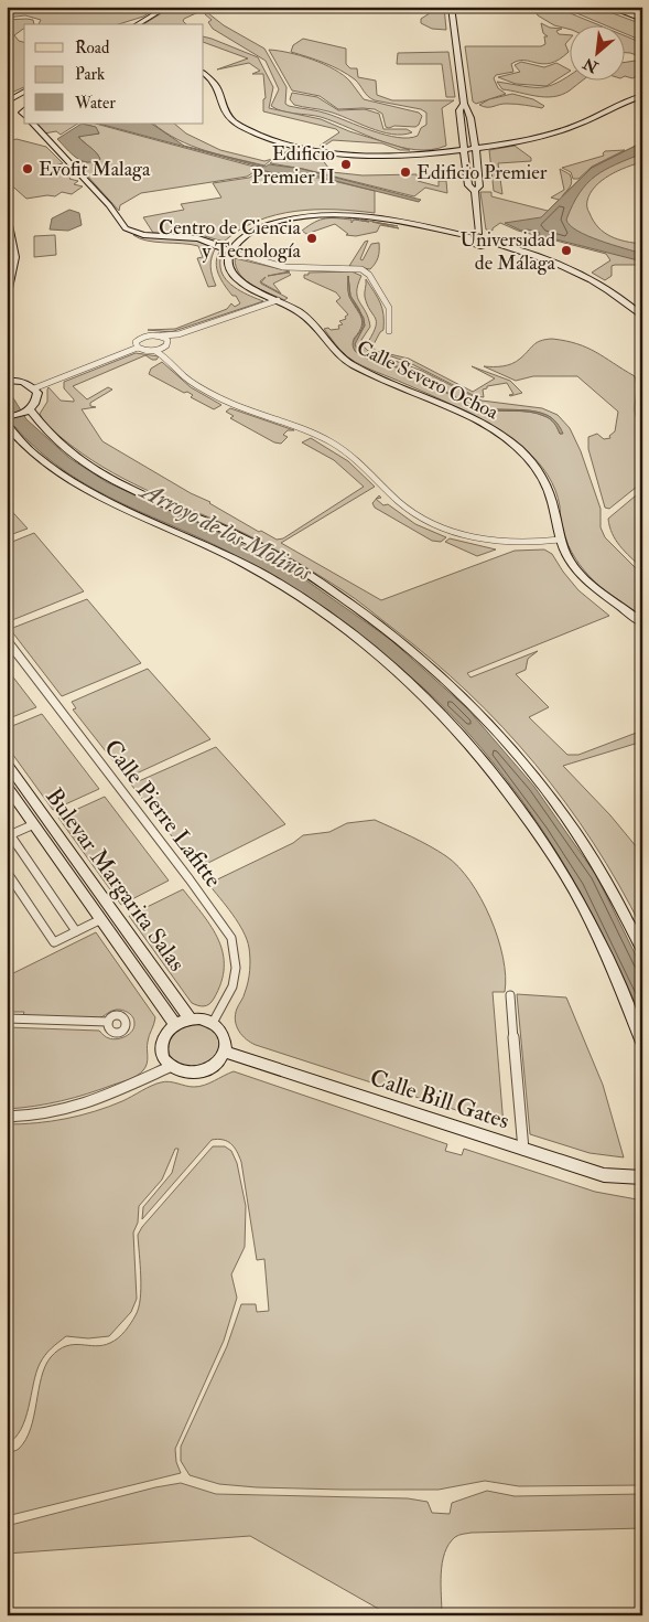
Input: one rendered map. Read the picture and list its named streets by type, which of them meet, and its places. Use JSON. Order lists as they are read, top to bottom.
{
  "streets": {
    "street": [
      "Calle Severo Ochoa",
      "Calle Pierre Lafitte",
      "Bulevar Margarita Salas",
      "Calle Bill Gates"
    ]
  },
  "crossings": [
    ["Calle Pierre Lafitte", "Bulevar Margarita Salas"],
    ["Calle Pierre Lafitte", "Calle Bill Gates"],
    ["Bulevar Margarita Salas", "Calle Bill Gates"]
  ],
  "water": ["Arroyo de los Molinos"],
  "places": [
    "Edificio Premier II",
    "Evofit Malaga",
    "Edificio Premier",
    "Centro de Ciencia y Tecnología",
    "Universidad de Málaga"
  ],
  "legend": ["Road", "Park", "Water"],
  "north": "bottom left"
}
